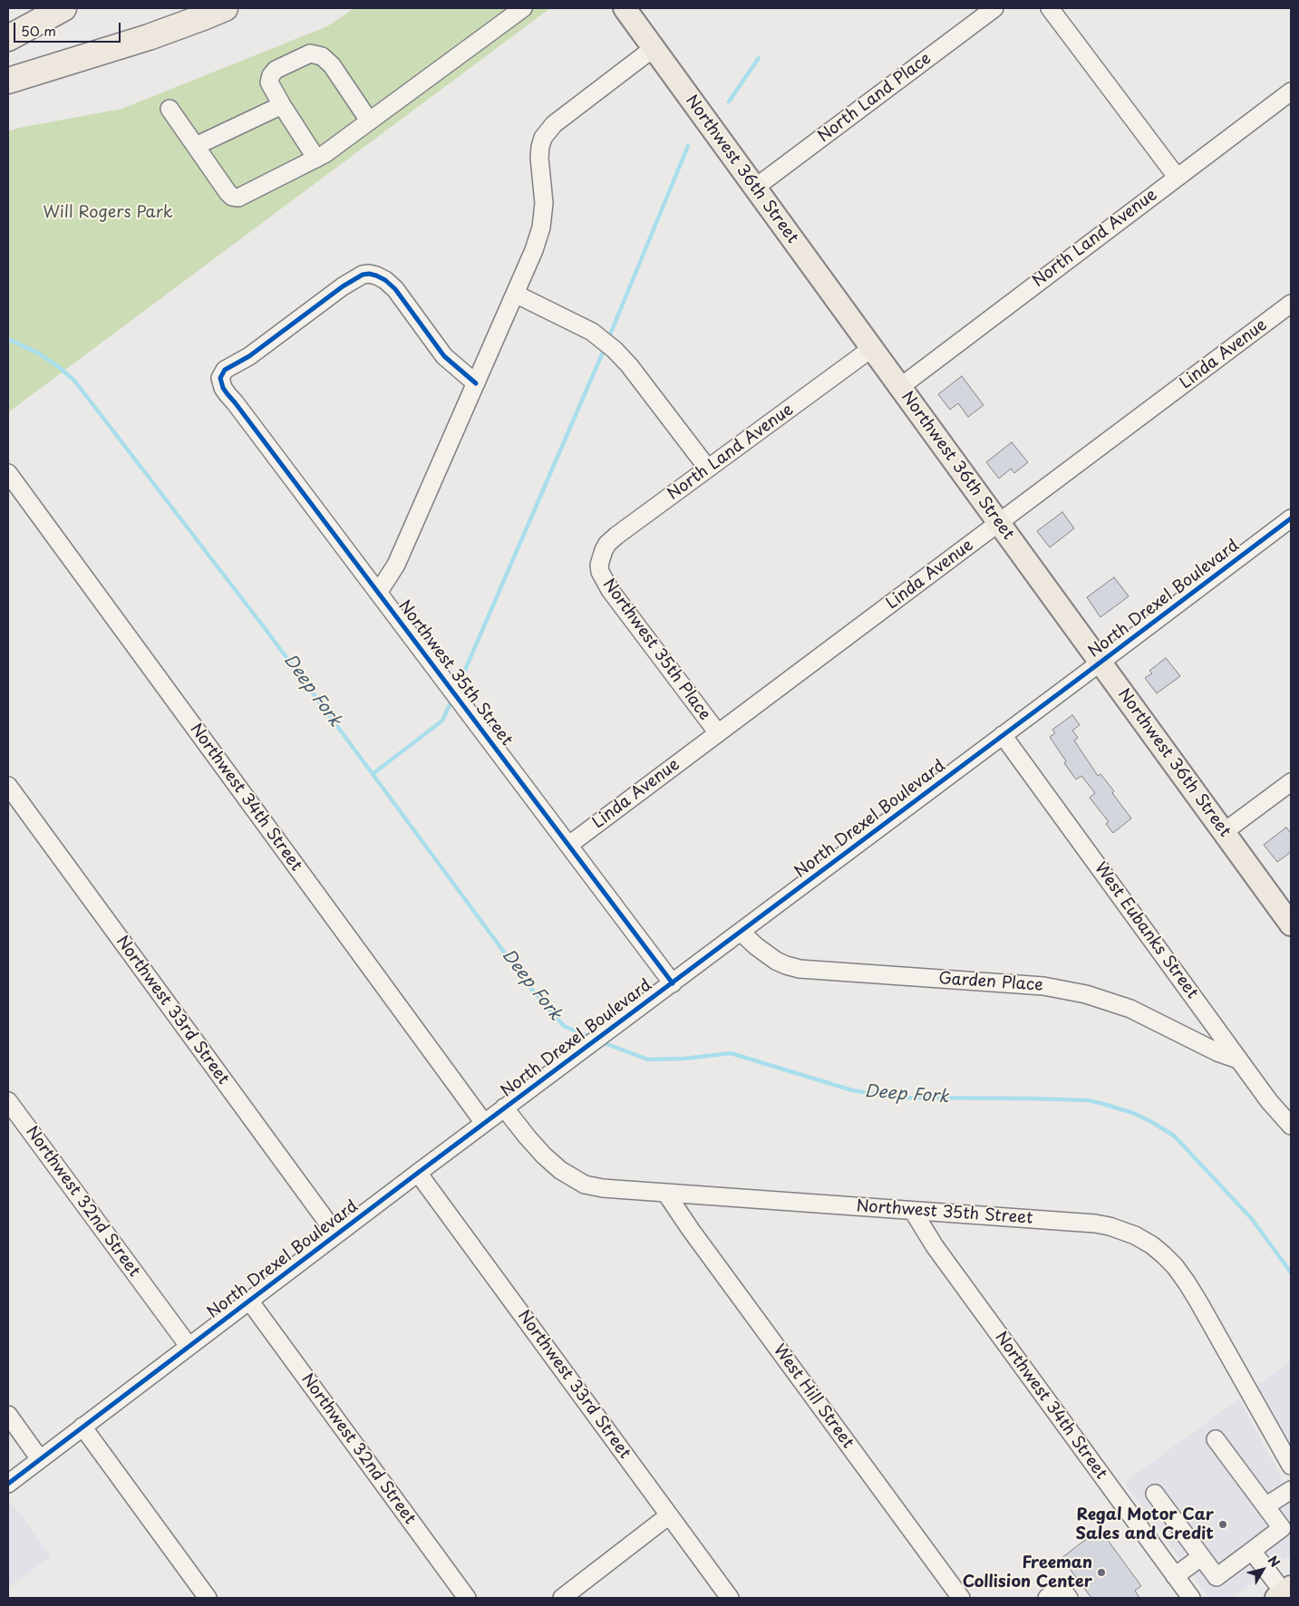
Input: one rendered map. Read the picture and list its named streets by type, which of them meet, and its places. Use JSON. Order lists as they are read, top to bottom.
{
  "streets": {
    "main road": ["Northwest 36th Street"],
    "street": [
      "North Land Place",
      "North Land Avenue",
      "Linda Avenue",
      "North Drexel Boulevard",
      "Northwest 35th Place",
      "Northwest 35th Street",
      "Northwest 34th Street",
      "West Eubanks Street",
      "Garden Place",
      "Northwest 33rd Street",
      "Northwest 32nd Street",
      "West Hill Street"
    ]
  },
  "crossings": [
    ["North Land Place", "Northwest 36th Street"],
    ["Northwest 36th Street", "North Land Avenue"],
    ["Northwest 36th Street", "Linda Avenue"],
    ["Northwest 36th Street", "North Drexel Boulevard"],
    ["North Land Avenue", "Northwest 35th Place"],
    ["Linda Avenue", "Northwest 35th Place"],
    ["Linda Avenue", "Northwest 35th Street"],
    ["North Drexel Boulevard", "Northwest 35th Street"],
    ["North Drexel Boulevard", "Northwest 34th Street"],
    ["North Drexel Boulevard", "West Eubanks Street"],
    ["North Drexel Boulevard", "Garden Place"],
    ["North Drexel Boulevard", "Northwest 33rd Street"],
    ["North Drexel Boulevard", "Northwest 32nd Street"],
    ["Northwest 35th Street", "Northwest 34th Street"],
    ["Northwest 35th Street", "West Hill Street"],
    ["West Eubanks Street", "Garden Place"]
  ],
  "water": ["Deep Fork"],
  "parks": ["Will Rogers Park"],
  "places": ["Regal Motor Car Sales and Credit", "Freeman Collision Center"],
  "scale_bar": "50 m",
  "north": "top right"
}
